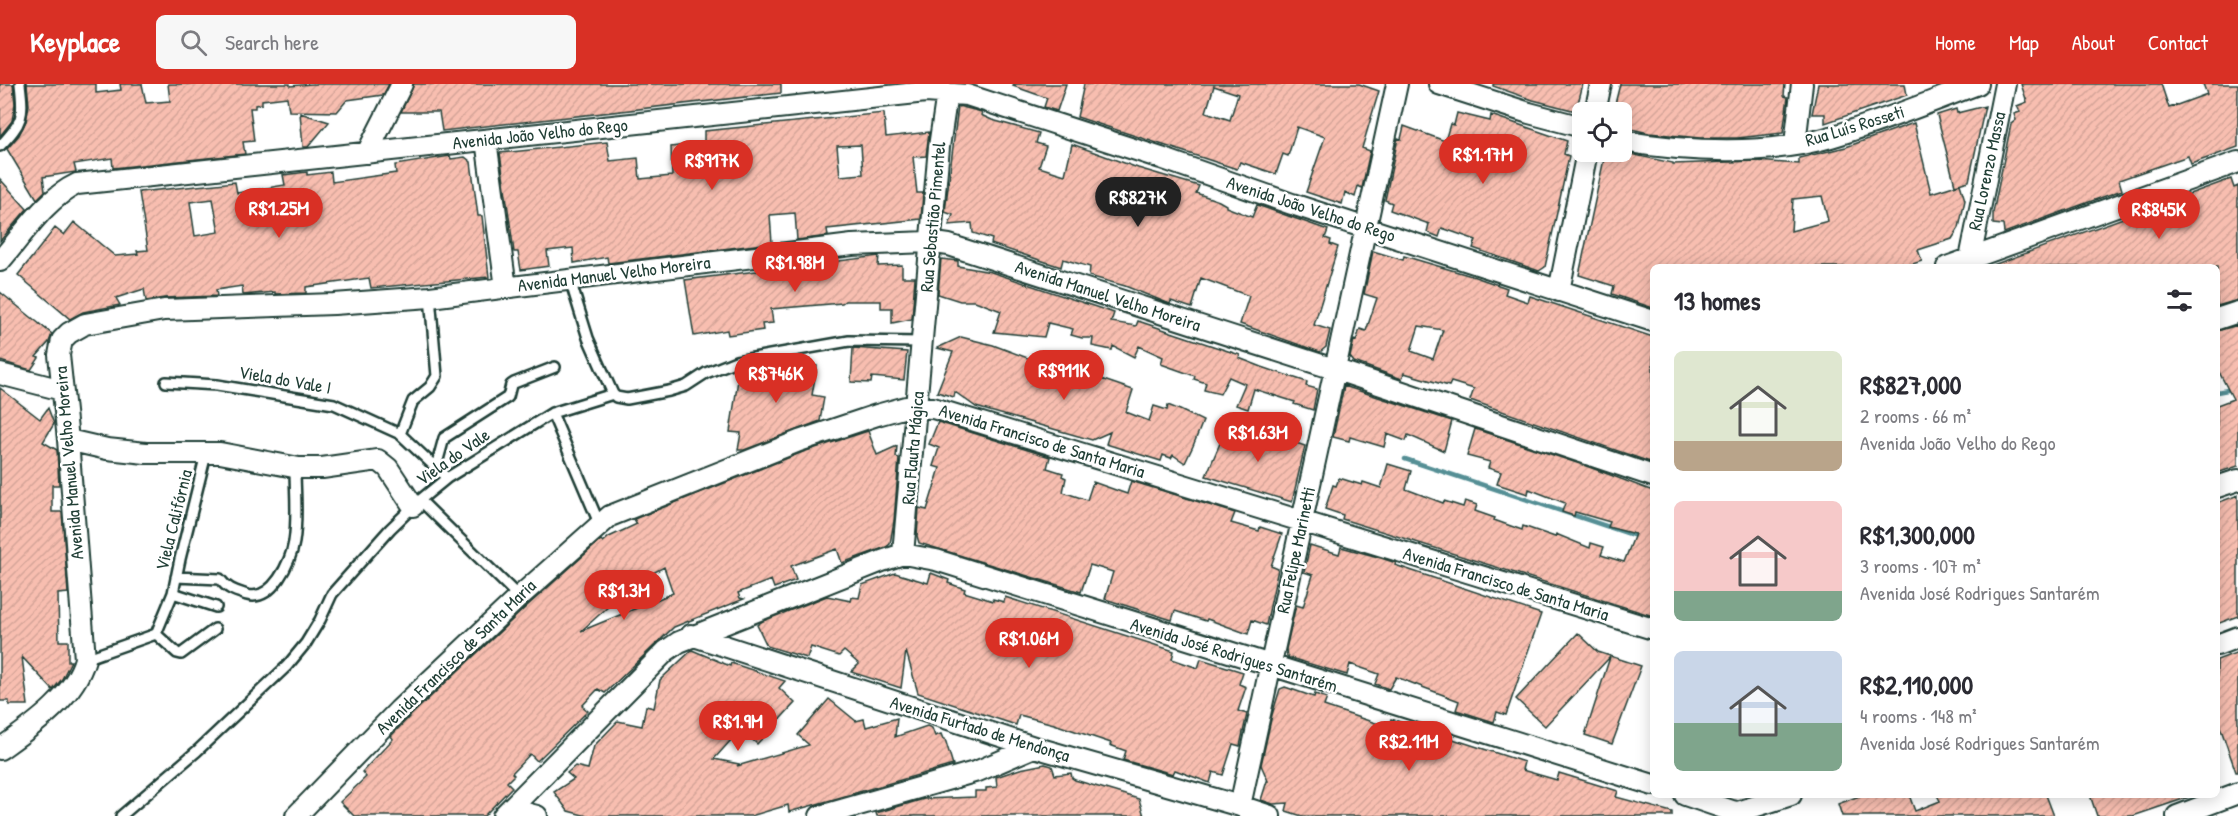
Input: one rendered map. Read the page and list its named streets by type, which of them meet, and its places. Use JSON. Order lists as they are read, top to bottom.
{
  "streets": {
    "street": [
      "Rua Luís Rosseti",
      "Avenida João Velho do Rego",
      "Rua Lorenzo Massa",
      "Rua Sebastião Pimentel",
      "Avenida Manuel Velho Moreira",
      "Avenida Francisco de Santa Maria",
      "Rua Flauta Mágica",
      "Rua Felipe Marinetti",
      "Avenida José Rodrigues Santarém",
      "Avenida Furtado de Mendonça"
    ],
    "lane": ["Viela do Vale I", "Viela do Vale", "Viela Califórnia"]
  },
  "crossings": [
    ["Avenida João Velho do Rego", "Rua Sebastião Pimentel"],
    ["Avenida João Velho do Rego", "Rua Felipe Marinetti"],
    ["Rua Sebastião Pimentel", "Avenida Manuel Velho Moreira"],
    ["Rua Sebastião Pimentel", "Rua Flauta Mágica"],
    ["Rua Sebastião Pimentel", "Viela do Vale"],
    ["Avenida Manuel Velho Moreira", "Rua Felipe Marinetti"],
    ["Viela do Vale I", "Viela do Vale"],
    ["Avenida Francisco de Santa Maria", "Rua Flauta Mágica"],
    ["Avenida Francisco de Santa Maria", "Rua Felipe Marinetti"],
    ["Rua Flauta Mágica", "Viela do Vale"],
    ["Rua Flauta Mágica", "Avenida José Rodrigues Santarém"],
    ["Rua Felipe Marinetti", "Avenida José Rodrigues Santarém"],
    ["Rua Felipe Marinetti", "Avenida Furtado de Mendonça"]
  ],
  "page": {
    "header": "Keyplace",
    "search": "Search here",
    "nav": [
      "Home",
      "Map",
      "About",
      "Contact"
    ],
    "price": [
      "R$1.17M",
      "R$917K",
      "R$827K",
      "R$1.25M",
      "R$845K",
      "R$1.98M",
      "R$911K",
      "R$746K",
      "R$1.63M",
      "R$1.3M",
      "R$1.06M",
      "R$1.9M",
      "R$2.11M"
    ],
    "heading": "13 homes",
    "list": [
      {
        "name": "R$827,000",
        "note": "2 rooms · 66 m² · Avenida João Velho do Rego"
      },
      {
        "name": "R$1,300,000",
        "note": "3 rooms · 107 m² · Avenida José Rodrigues Santarém"
      },
      {
        "name": "R$2,110,000",
        "note": "4 rooms · 148 m² · Avenida José Rodrigues Santarém"
      }
    ]
  }
}
